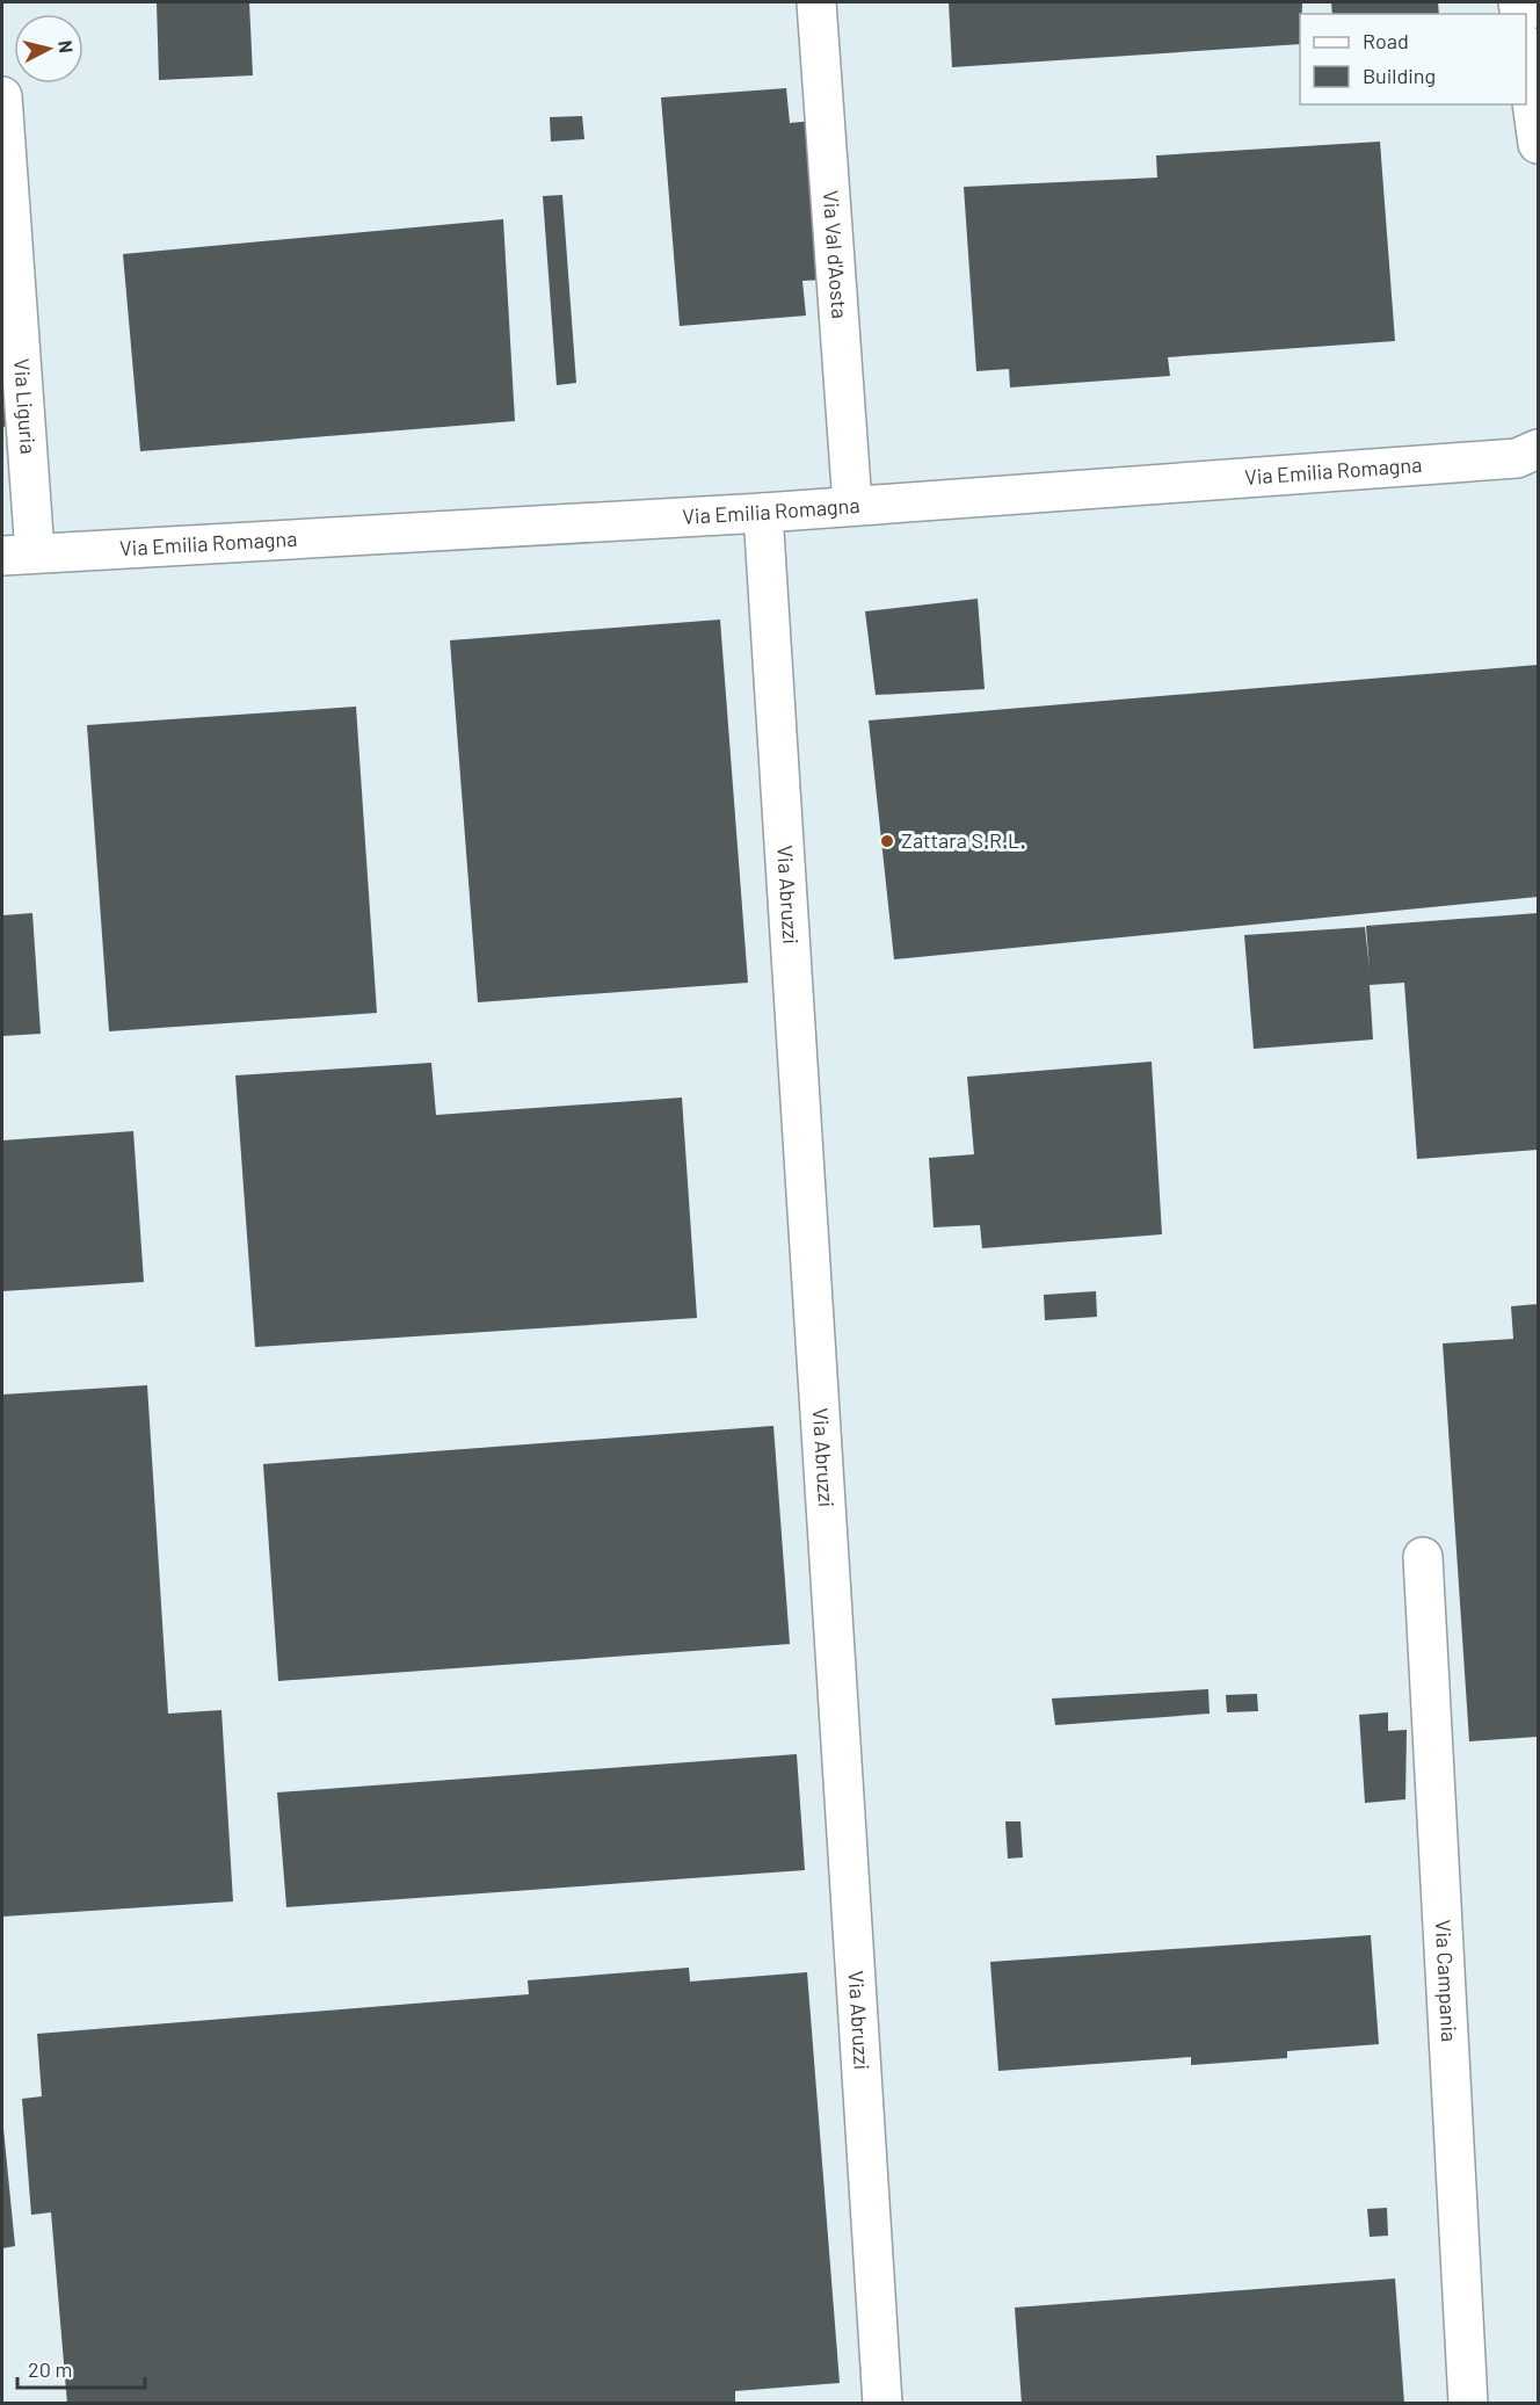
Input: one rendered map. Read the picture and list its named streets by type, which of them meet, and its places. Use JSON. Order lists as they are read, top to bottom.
{
  "streets": {
    "street": [
      "Via Val d'Aosta",
      "Via Liguria",
      "Via Emilia Romagna",
      "Via Abruzzi",
      "Via Campania"
    ]
  },
  "crossings": [
    ["Via Val d'Aosta", "Via Emilia Romagna"],
    ["Via Liguria", "Via Emilia Romagna"],
    ["Via Emilia Romagna", "Via Abruzzi"]
  ],
  "places": ["Zattara S.R.L."],
  "legend": ["Road", "Building"],
  "scale_bar": "20 m",
  "north": "right"
}
